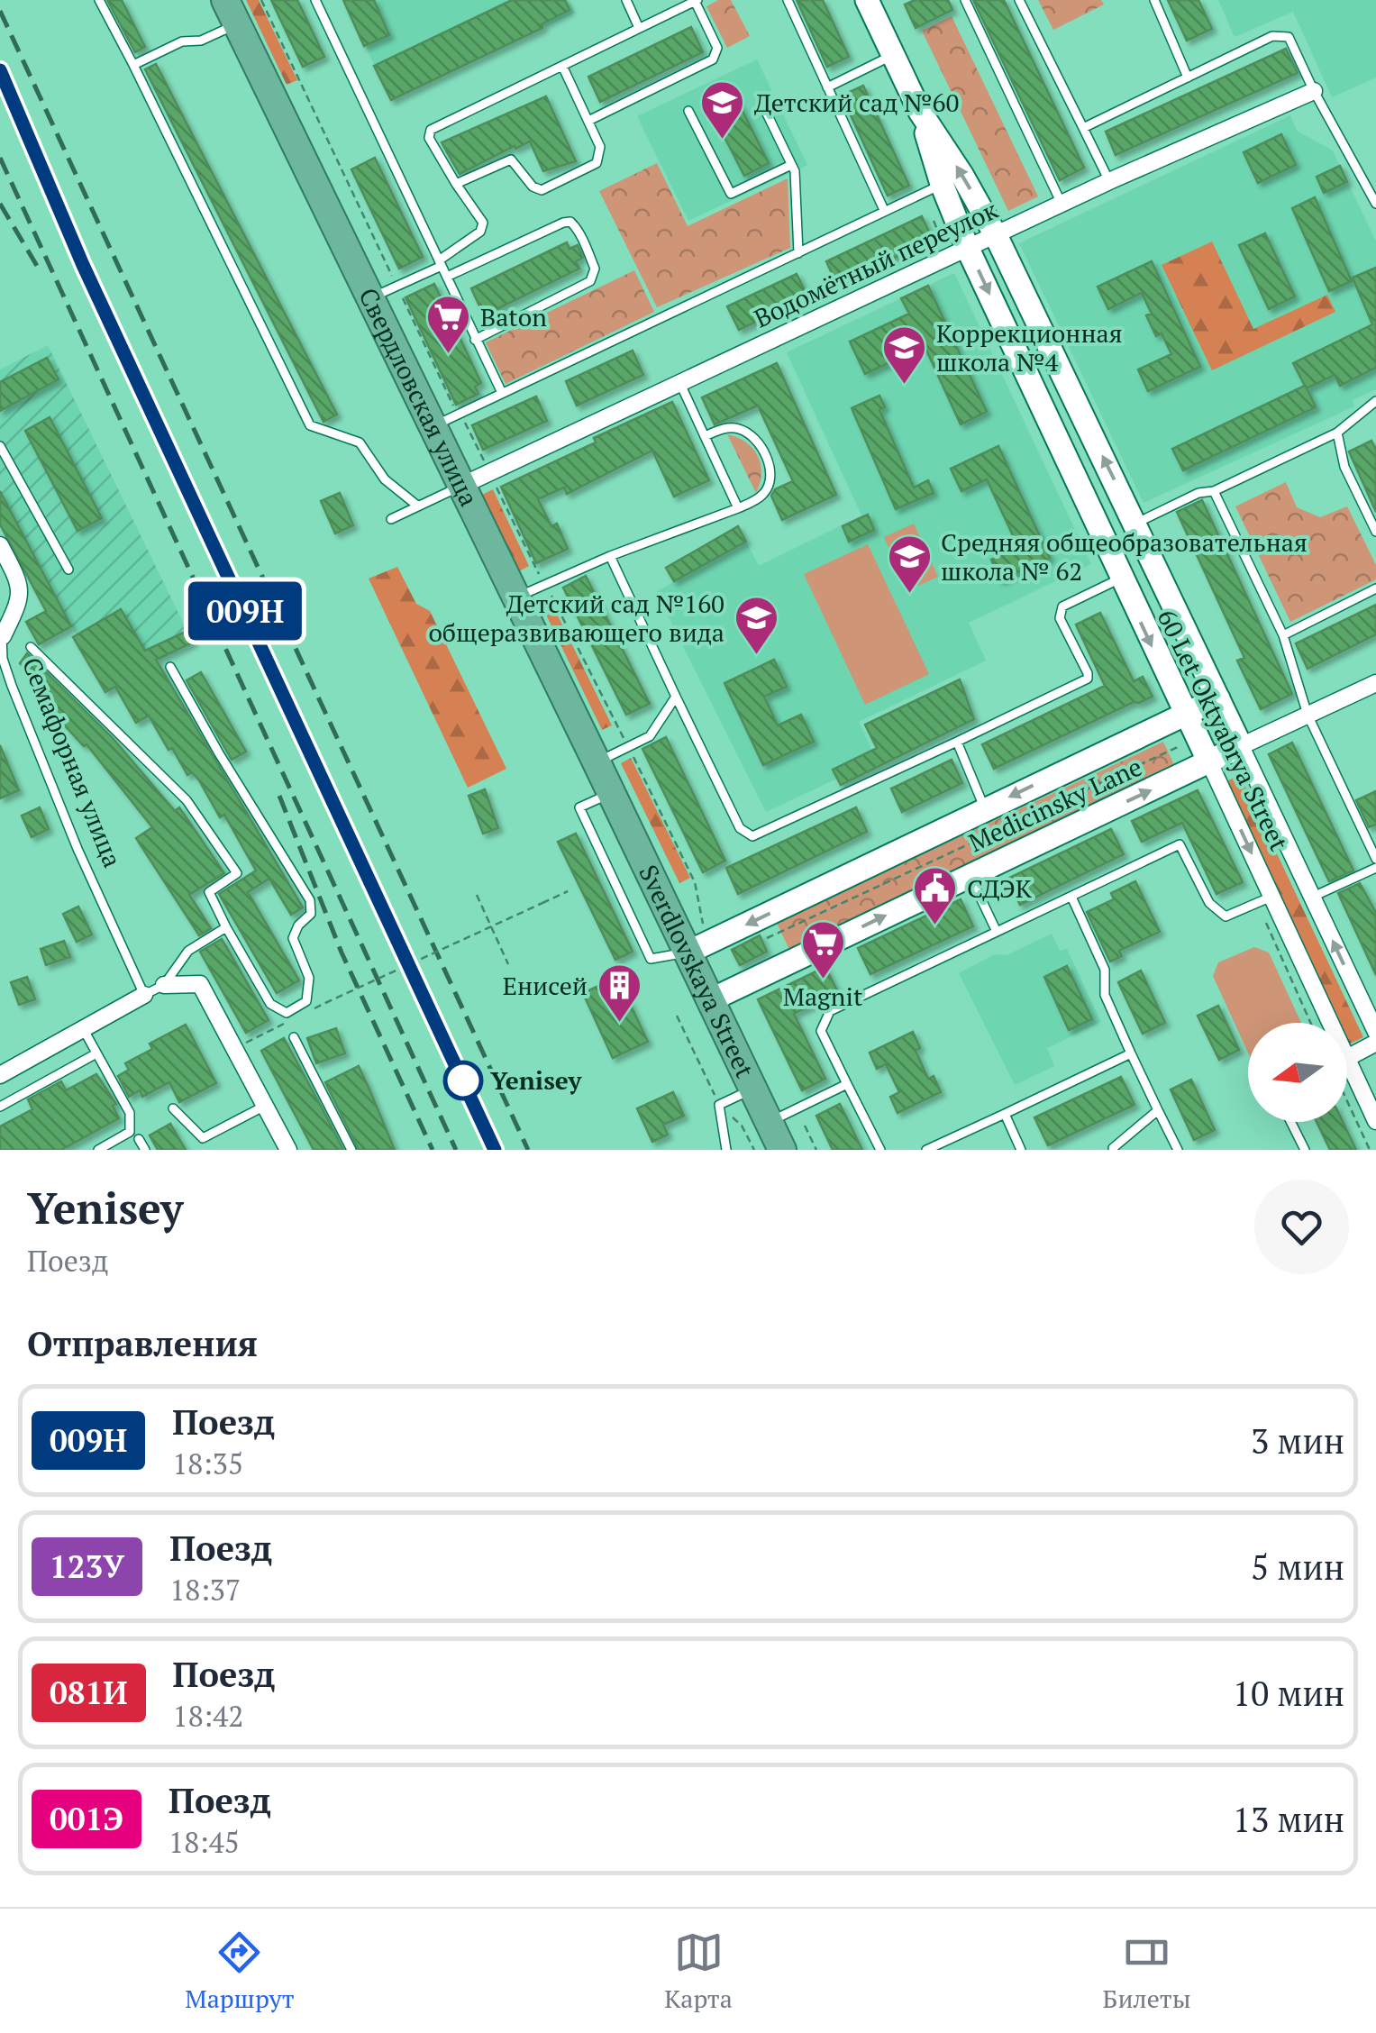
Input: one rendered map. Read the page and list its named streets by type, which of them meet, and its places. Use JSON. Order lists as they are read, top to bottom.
{
  "streets": {
    "highway": ["Свердловская улица", "Sverdlovskaya Street"],
    "main road": ["60 Let Oktyabrya Street", "Medicinsky Lane"],
    "street": ["Водомётный переулок", "Семафорная улица"]
  },
  "crossings": [
    ["Водомётный переулок", "Свердловская улица"],
    ["Водомётный переулок", "60 Let Oktyabrya Street"],
    ["Свердловская улица", "Sverdlovskaya Street"],
    ["60 Let Oktyabrya Street", "Medicinsky Lane"],
    ["Medicinsky Lane", "Sverdlovskaya Street"]
  ],
  "places": {
    "school or university": [
      "Детский сад №60",
      "Коррекционная школа №4",
      "Средняя общеобразовательная школа № 62",
      "Детский сад №160 общеразвивающего вида"
    ],
    "supermarket": ["Baton", "Magnit"],
    "public building": ["СДЭК"],
    "building": ["Енисей"],
    "other": ["Yenisey"]
  },
  "north": "left",
  "page": {
    "on_map": "009Н",
    "heading": [
      ["Yenisey", "Поезд"],
      "Отправления"
    ],
    "list": [
      {
        "mark": "009Н",
        "name": "Поезд",
        "note": "18:35",
        "value": "3 мин"
      },
      {
        "mark": "123У",
        "name": "Поезд",
        "note": "18:37",
        "value": "5 мин"
      },
      {
        "mark": "081И",
        "name": "Поезд",
        "note": "18:42",
        "value": "10 мин"
      },
      {
        "mark": "001Э",
        "name": "Поезд",
        "note": "18:45",
        "value": "13 мин"
      }
    ],
    "tabs": ["Маршрут", "Карта", "Билеты"]
  }
}
